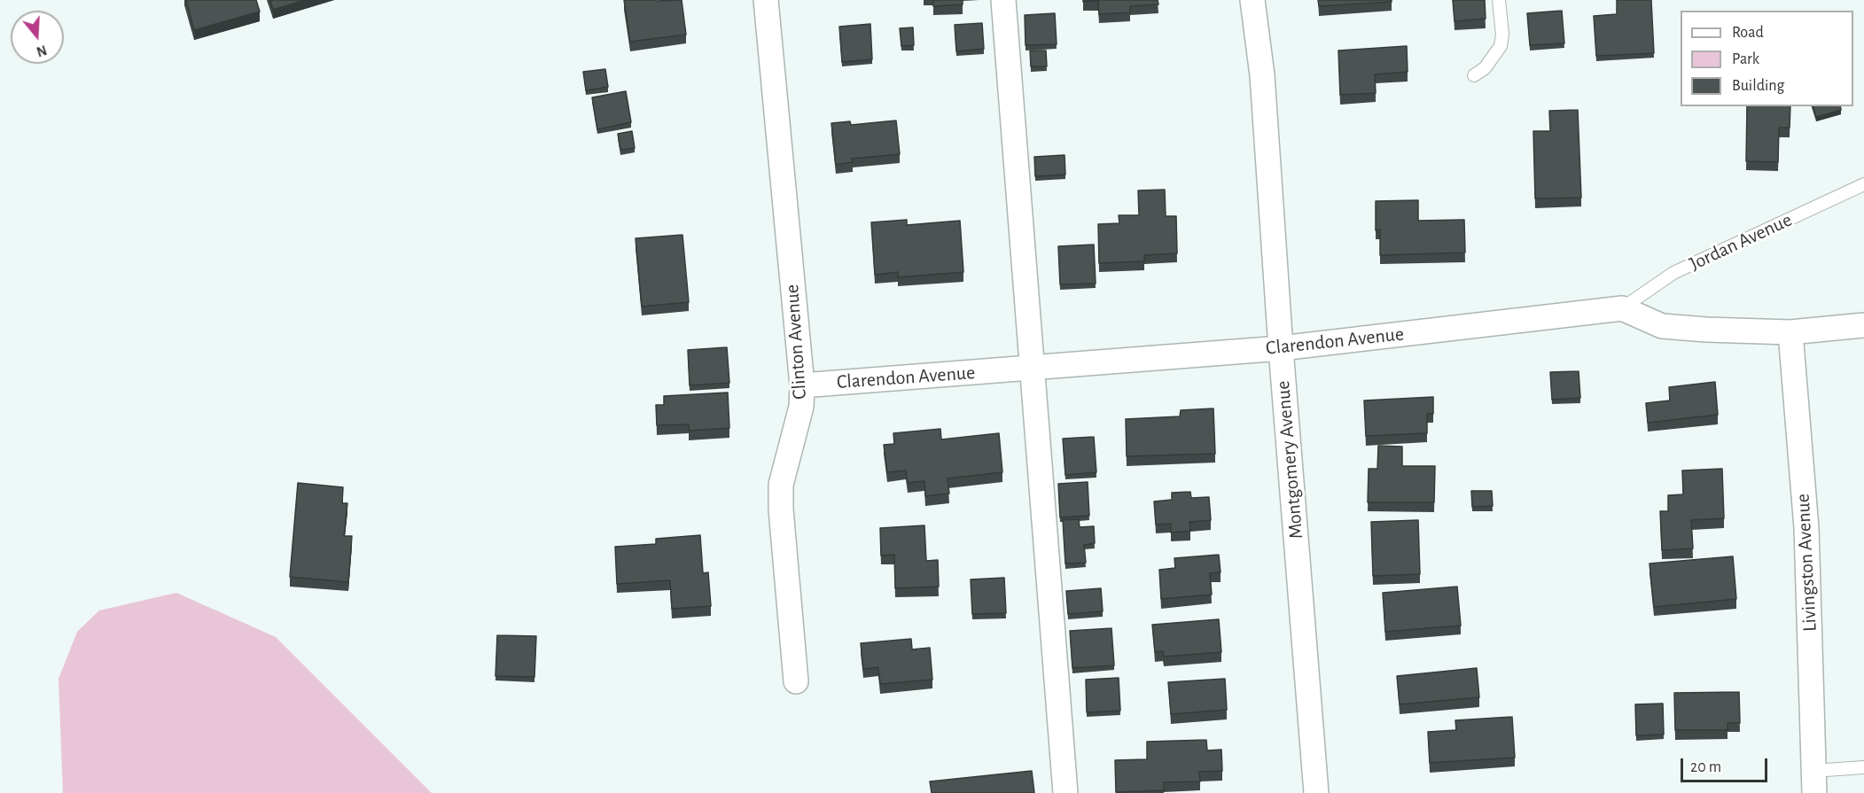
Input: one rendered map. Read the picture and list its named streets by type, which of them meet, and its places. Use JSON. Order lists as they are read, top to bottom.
{
  "streets": {
    "street": [
      "Clarendon Avenue",
      "Clinton Avenue",
      "Montgomery Avenue",
      "Livingston Avenue"
    ],
    "lane": ["Jordan Avenue"]
  },
  "crossings": [
    ["Jordan Avenue", "Clarendon Avenue"],
    ["Clarendon Avenue", "Clinton Avenue"],
    ["Clarendon Avenue", "Montgomery Avenue"]
  ],
  "legend": ["Road", "Park", "Building"],
  "scale_bar": "20 m",
  "north": "bottom"
}
